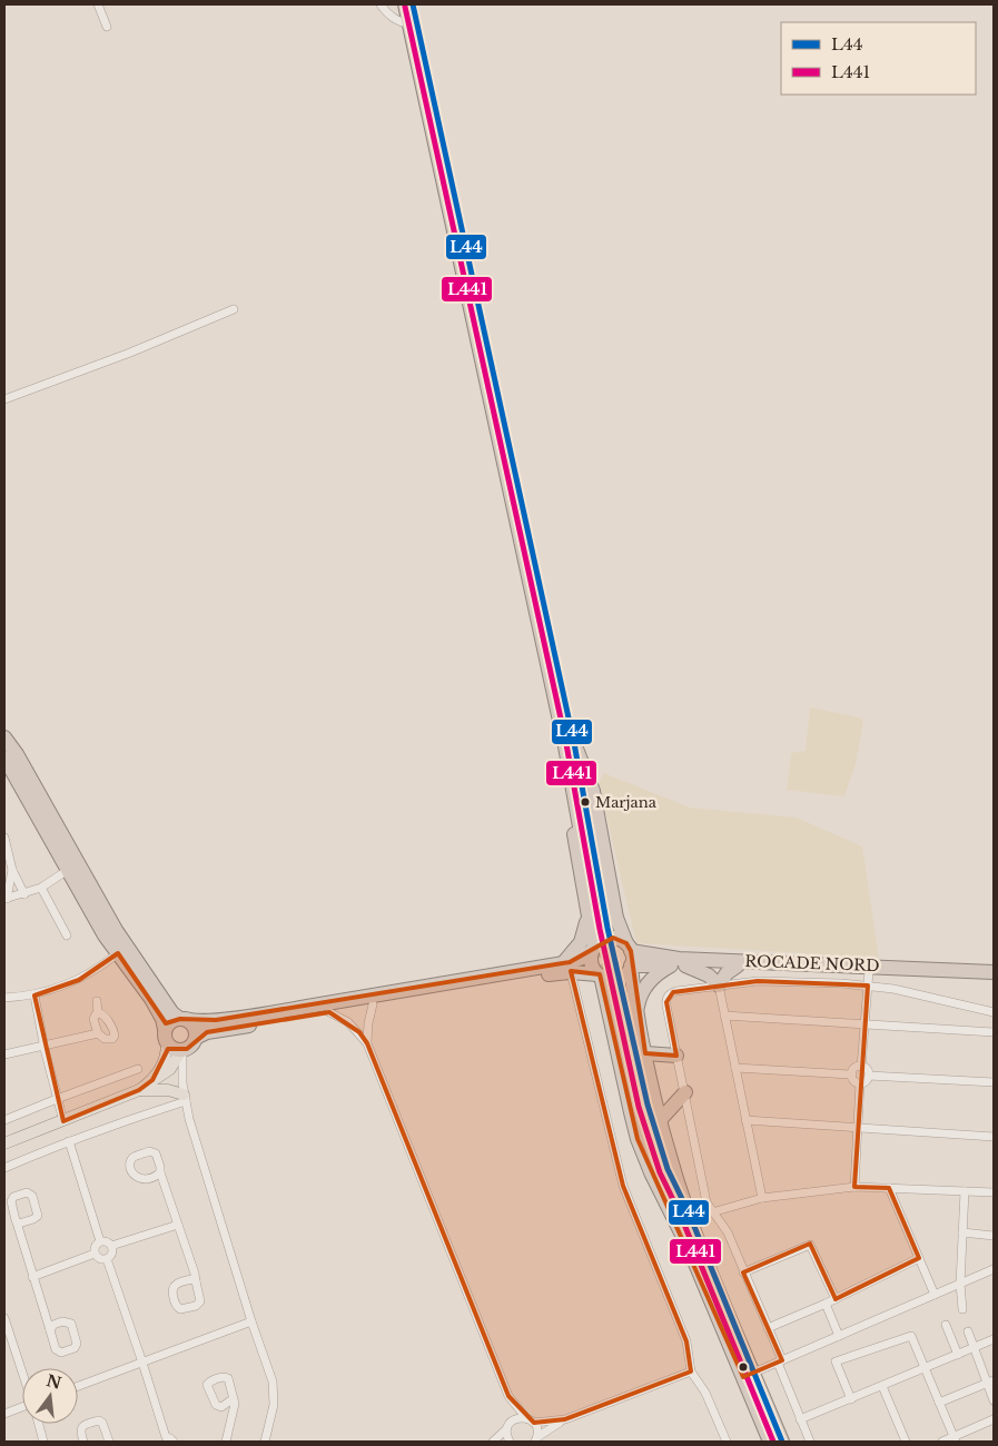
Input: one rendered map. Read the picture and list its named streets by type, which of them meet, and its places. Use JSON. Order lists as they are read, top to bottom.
{
  "streets": {
    "highway": ["ROCADE NORD"]
  },
  "places": ["Marjana"],
  "lines": ["transit line L44", "transit line L441"],
  "legend": ["L44", "L441"],
  "north": "top"
}
